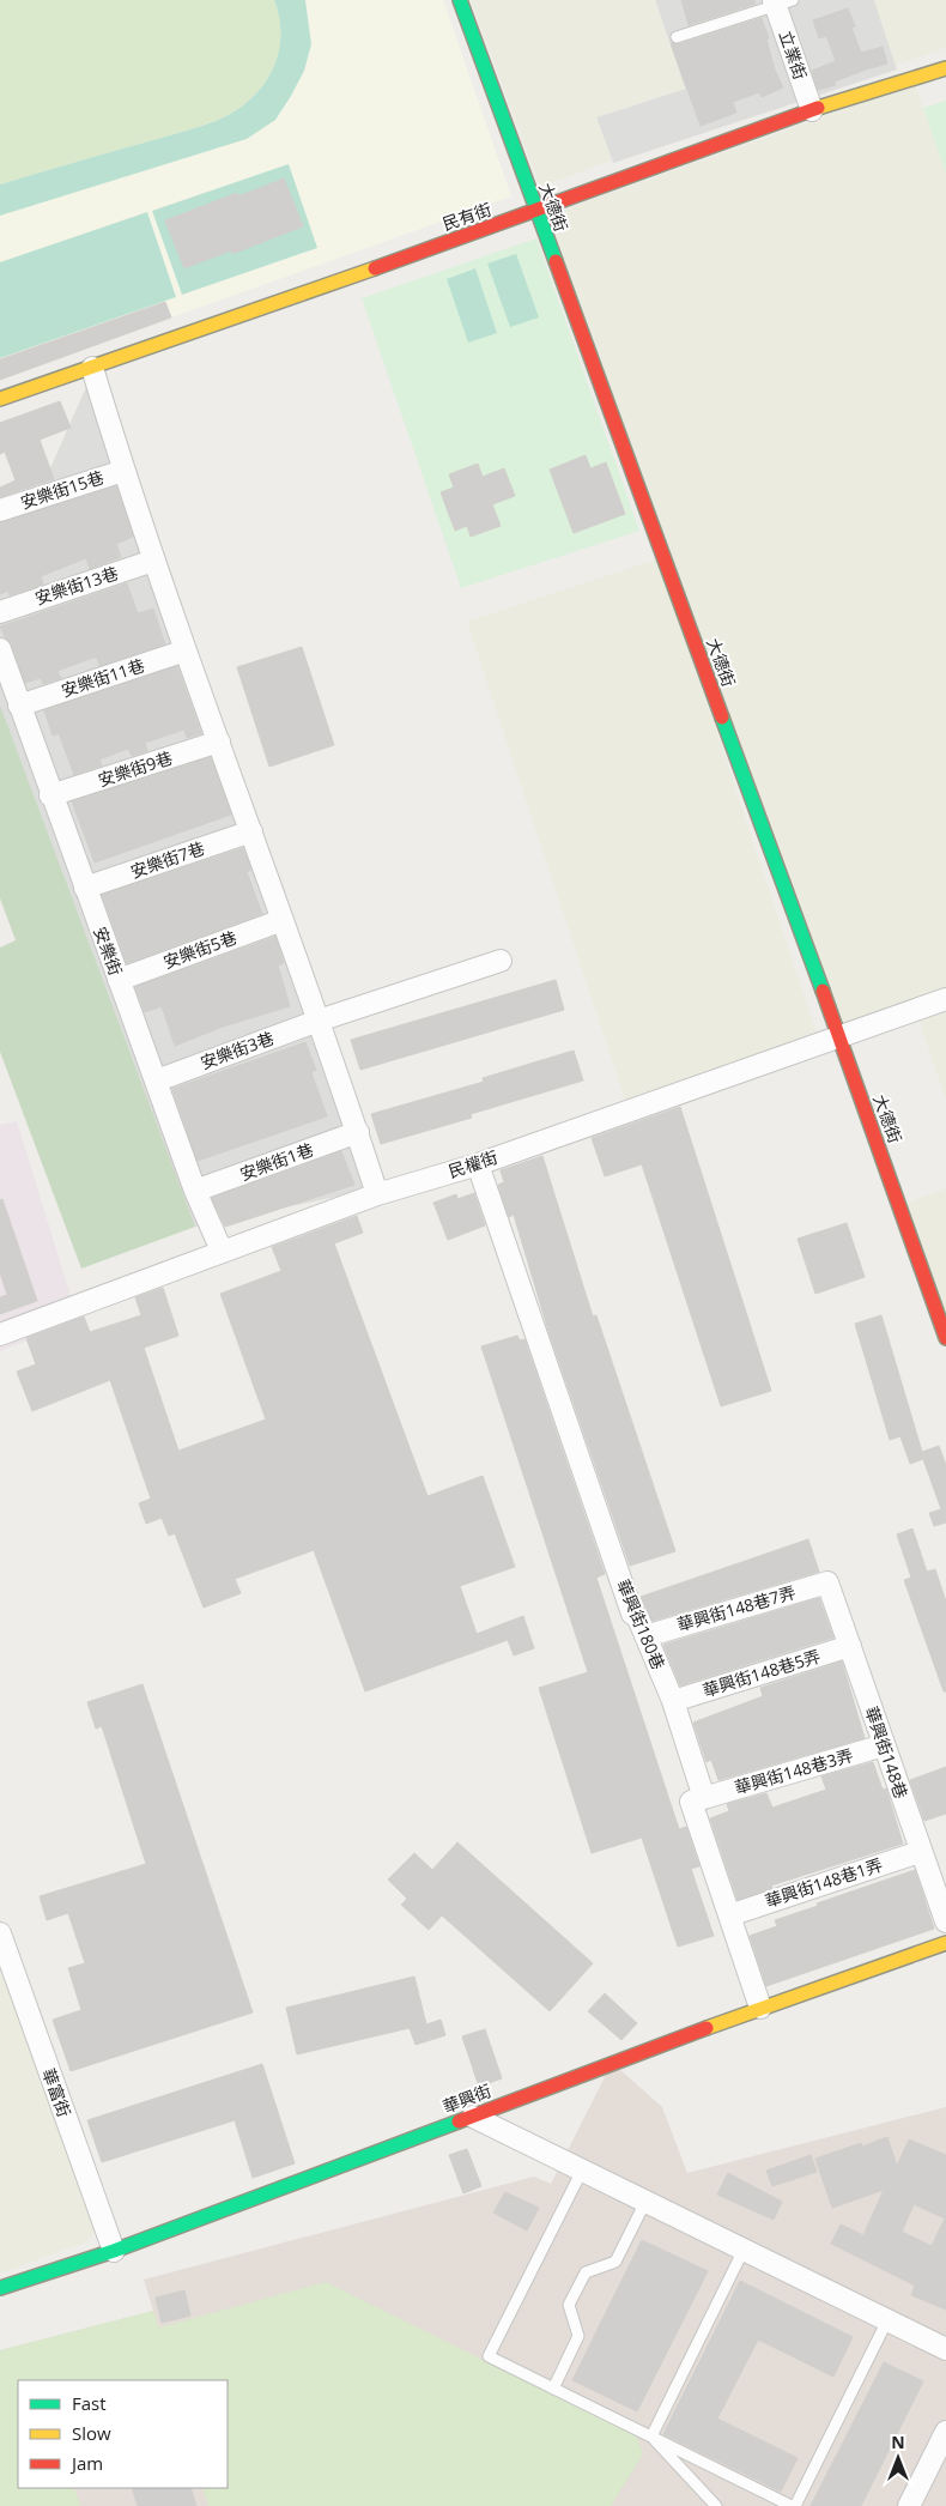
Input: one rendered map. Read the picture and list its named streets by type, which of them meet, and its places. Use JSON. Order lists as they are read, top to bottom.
{
  "streets": {
    "street": [
      "立業街",
      "大德街",
      "民有街",
      "安樂街15巷",
      "安樂街13巷",
      "安樂街11巷",
      "安樂街9巷",
      "安樂街7巷",
      "安樂街5巷",
      "安樂街",
      "安樂街3巷",
      "安樂街1巷",
      "民權街",
      "華興街148巷7弄",
      "華興街180巷",
      "華興街148巷5弄",
      "華興街148巷",
      "華興街148巷3弄",
      "華興街148巷1弄",
      "華富街",
      "華興街"
    ]
  },
  "crossings": [
    ["立業街", "民有街"],
    ["大德街", "民有街"],
    ["大德街", "民權街"],
    ["安樂街11巷", "安樂街"],
    ["安樂街9巷", "安樂街"],
    ["安樂街7巷", "安樂街"],
    ["安樂街5巷", "安樂街"],
    ["安樂街", "安樂街3巷"],
    ["安樂街", "安樂街1巷"],
    ["安樂街", "民權街"],
    ["民權街", "華興街180巷"],
    ["華興街148巷7弄", "華興街180巷"],
    ["華興街148巷7弄", "華興街148巷"],
    ["華興街180巷", "華興街148巷5弄"],
    ["華興街180巷", "華興街148巷3弄"],
    ["華興街148巷5弄", "華興街148巷"],
    ["華興街148巷", "華興街148巷3弄"],
    ["華興街148巷", "華興街148巷1弄"],
    ["華富街", "華興街"]
  ],
  "legend": ["Fast", "Slow", "Jam"],
  "north": "top"
}
